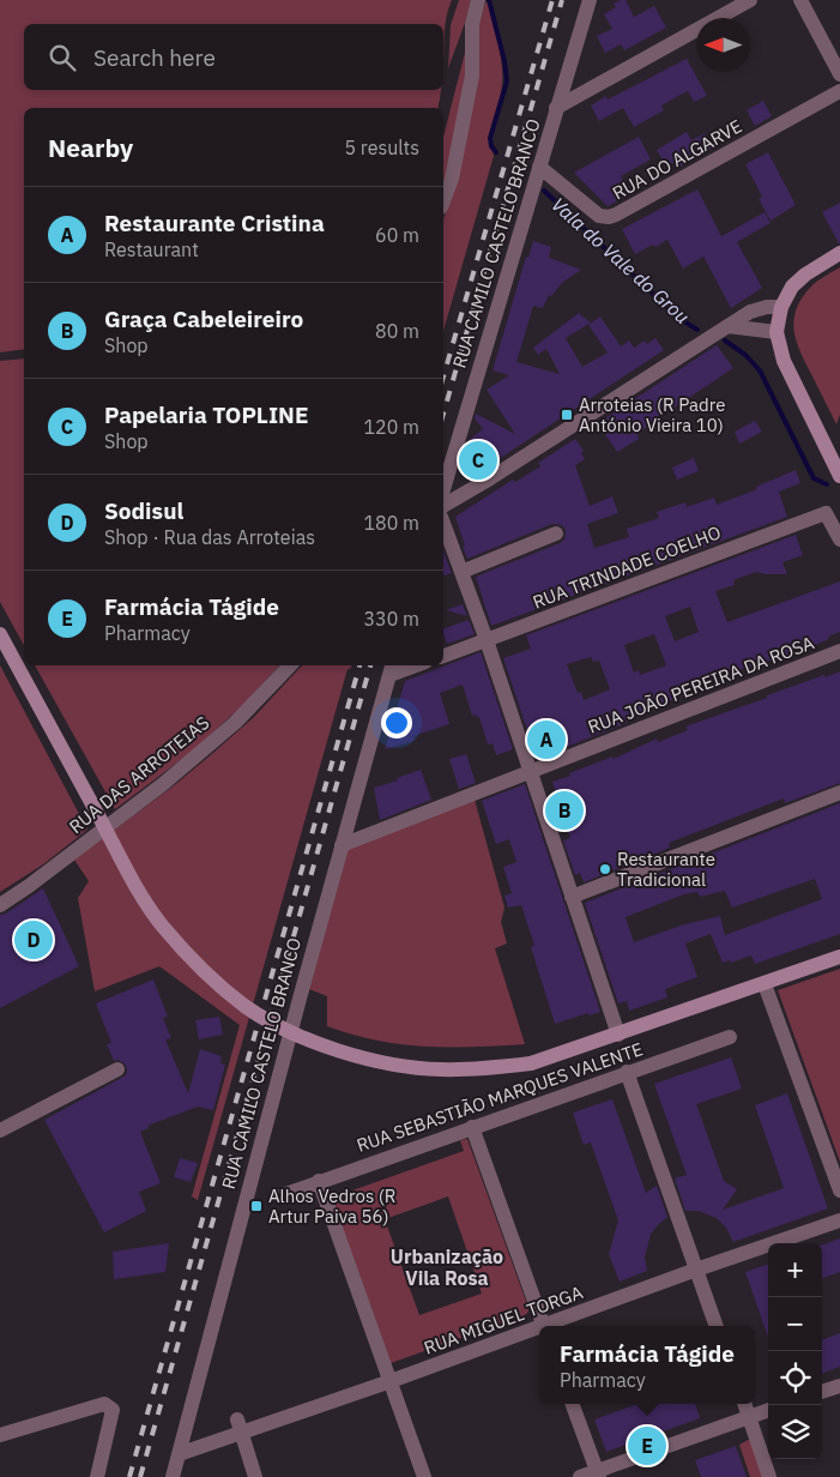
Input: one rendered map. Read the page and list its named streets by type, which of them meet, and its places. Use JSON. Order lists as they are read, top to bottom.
{
  "streets": {
    "street": [
      "RUA DO ALGARVE",
      "RUA CAMILO CASTELO BRANCO",
      "RUA TRINDADE COELHO",
      "RUA JOÃO PEREIRA DA ROSA",
      "RUA DAS ARROTEIAS",
      "RUA SEBASTIÃO MARQUES VALENTE",
      "RUA MIGUEL TORGA"
    ]
  },
  "crossings": [
    ["RUA DO ALGARVE", "RUA CAMILO CASTELO BRANCO"],
    ["RUA CAMILO CASTELO BRANCO", "RUA JOÃO PEREIRA DA ROSA"],
    ["RUA CAMILO CASTELO BRANCO", "RUA MIGUEL TORGA"]
  ],
  "districts": ["Urbanização Vila Rosa"],
  "water": ["Vala do Vale do Grou"],
  "places": {
    "transit": ["Arroteias (R Padre António Vieira 10)", "Alhos Vedros (R Artur Paiva 56)"],
    "other": ["Restaurante Tradicional"]
  },
  "north": "left",
  "page": {
    "search": "Search here",
    "heading": ["Nearby", "5 results"],
    "list": [
      {
        "mark": "A",
        "name": "Restaurante Cristina",
        "note": "Restaurant",
        "value": "60 m"
      },
      {
        "mark": "B",
        "name": "Graça Cabeleireiro",
        "note": "Shop",
        "value": "80 m"
      },
      {
        "mark": "C",
        "name": "Papelaria TOPLINE",
        "note": "Shop",
        "value": "120 m"
      },
      {
        "mark": "D",
        "name": "Sodisul",
        "note": "Shop · Rua das Arroteias",
        "value": "180 m"
      },
      {
        "mark": "E",
        "name": "Farmácia Tágide",
        "note": "Pharmacy",
        "value": "330 m"
      }
    ],
    "pins": [
      "C",
      "A",
      "B",
      "D",
      "E"
    ],
    "map_buttons": ["+", "−"],
    "popup": ["Farmácia Tágide", "Pharmacy"]
  }
}
